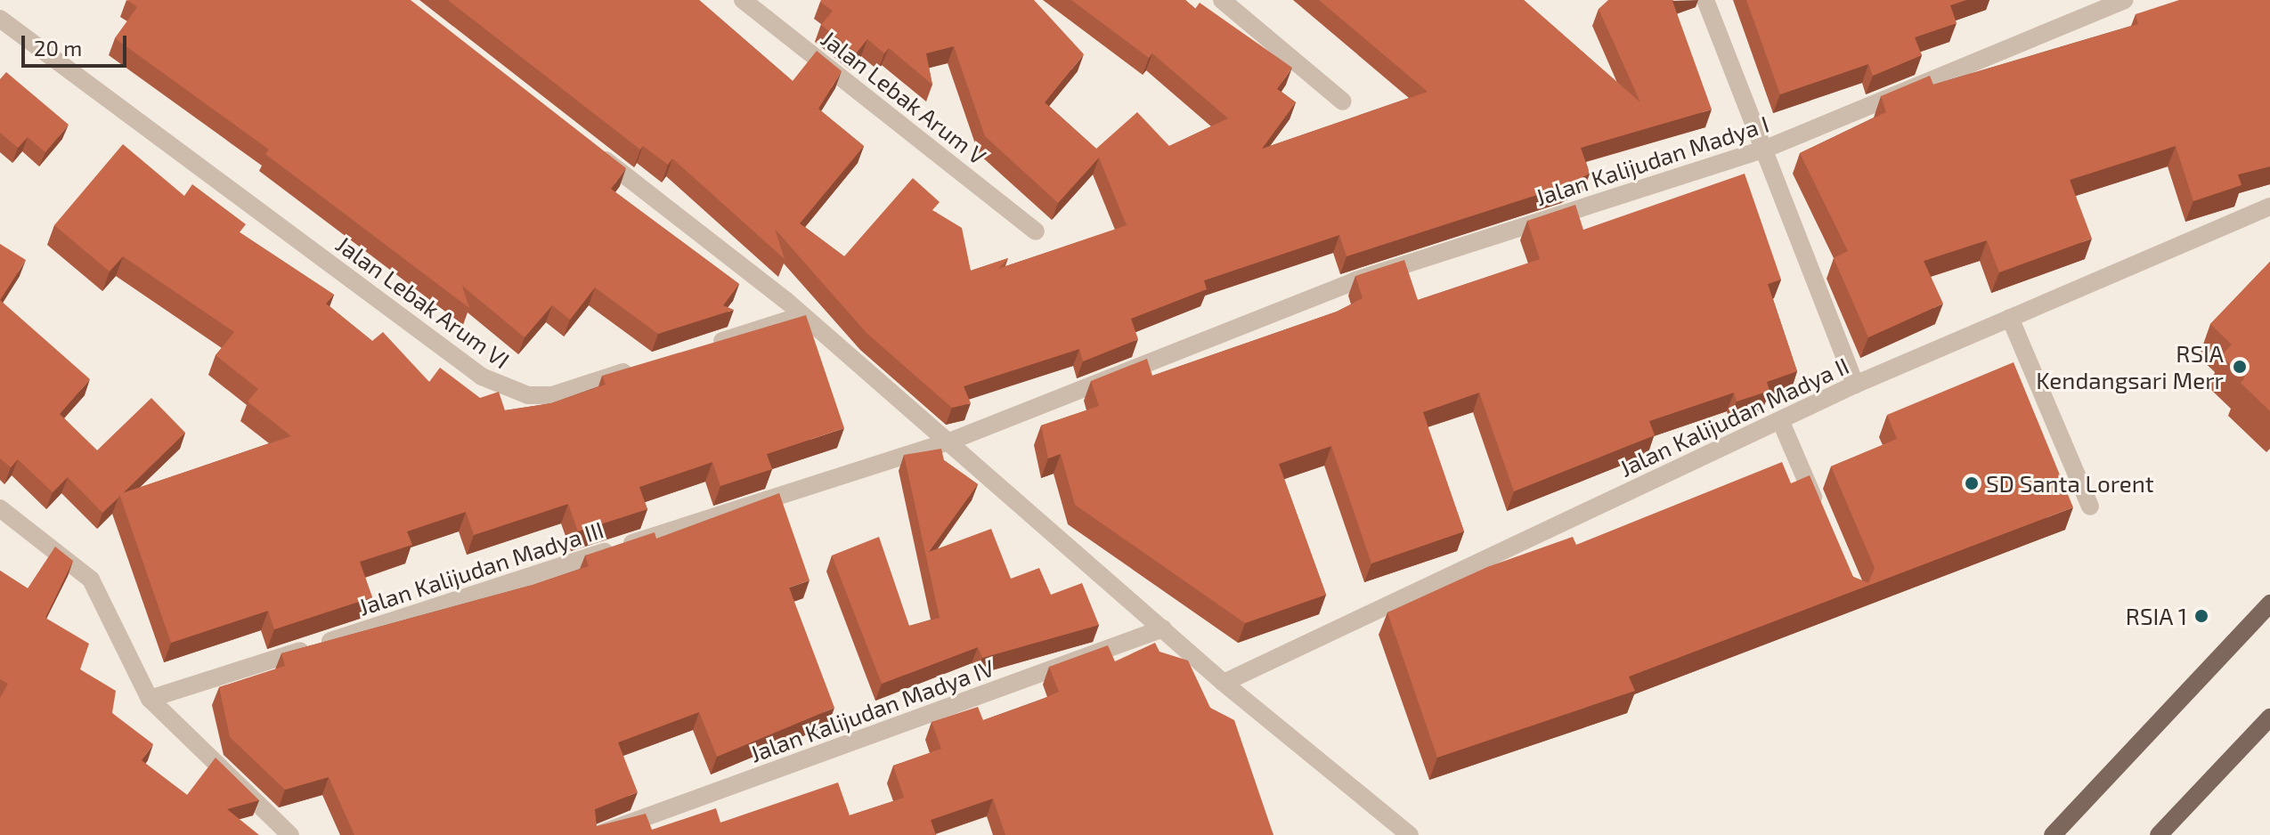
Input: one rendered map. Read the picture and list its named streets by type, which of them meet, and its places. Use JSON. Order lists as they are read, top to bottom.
{
  "streets": {
    "street": [
      "Jalan Lebak Arum V",
      "Jalan Kalijudan Madya I",
      "Jalan Lebak Arum VI",
      "Jalan Kalijudan Madya II",
      "Jalan Kalijudan Madya III",
      "Jalan Kalijudan Madya IV"
    ]
  },
  "crossings": [
    ["Jalan Kalijudan Madya I", "Jalan Kalijudan Madya III"]
  ],
  "places": ["RSIA Kendangsari Merr", "SD Santa Lorent", "RSIA 1"],
  "scale_bar": "20 m"
}
